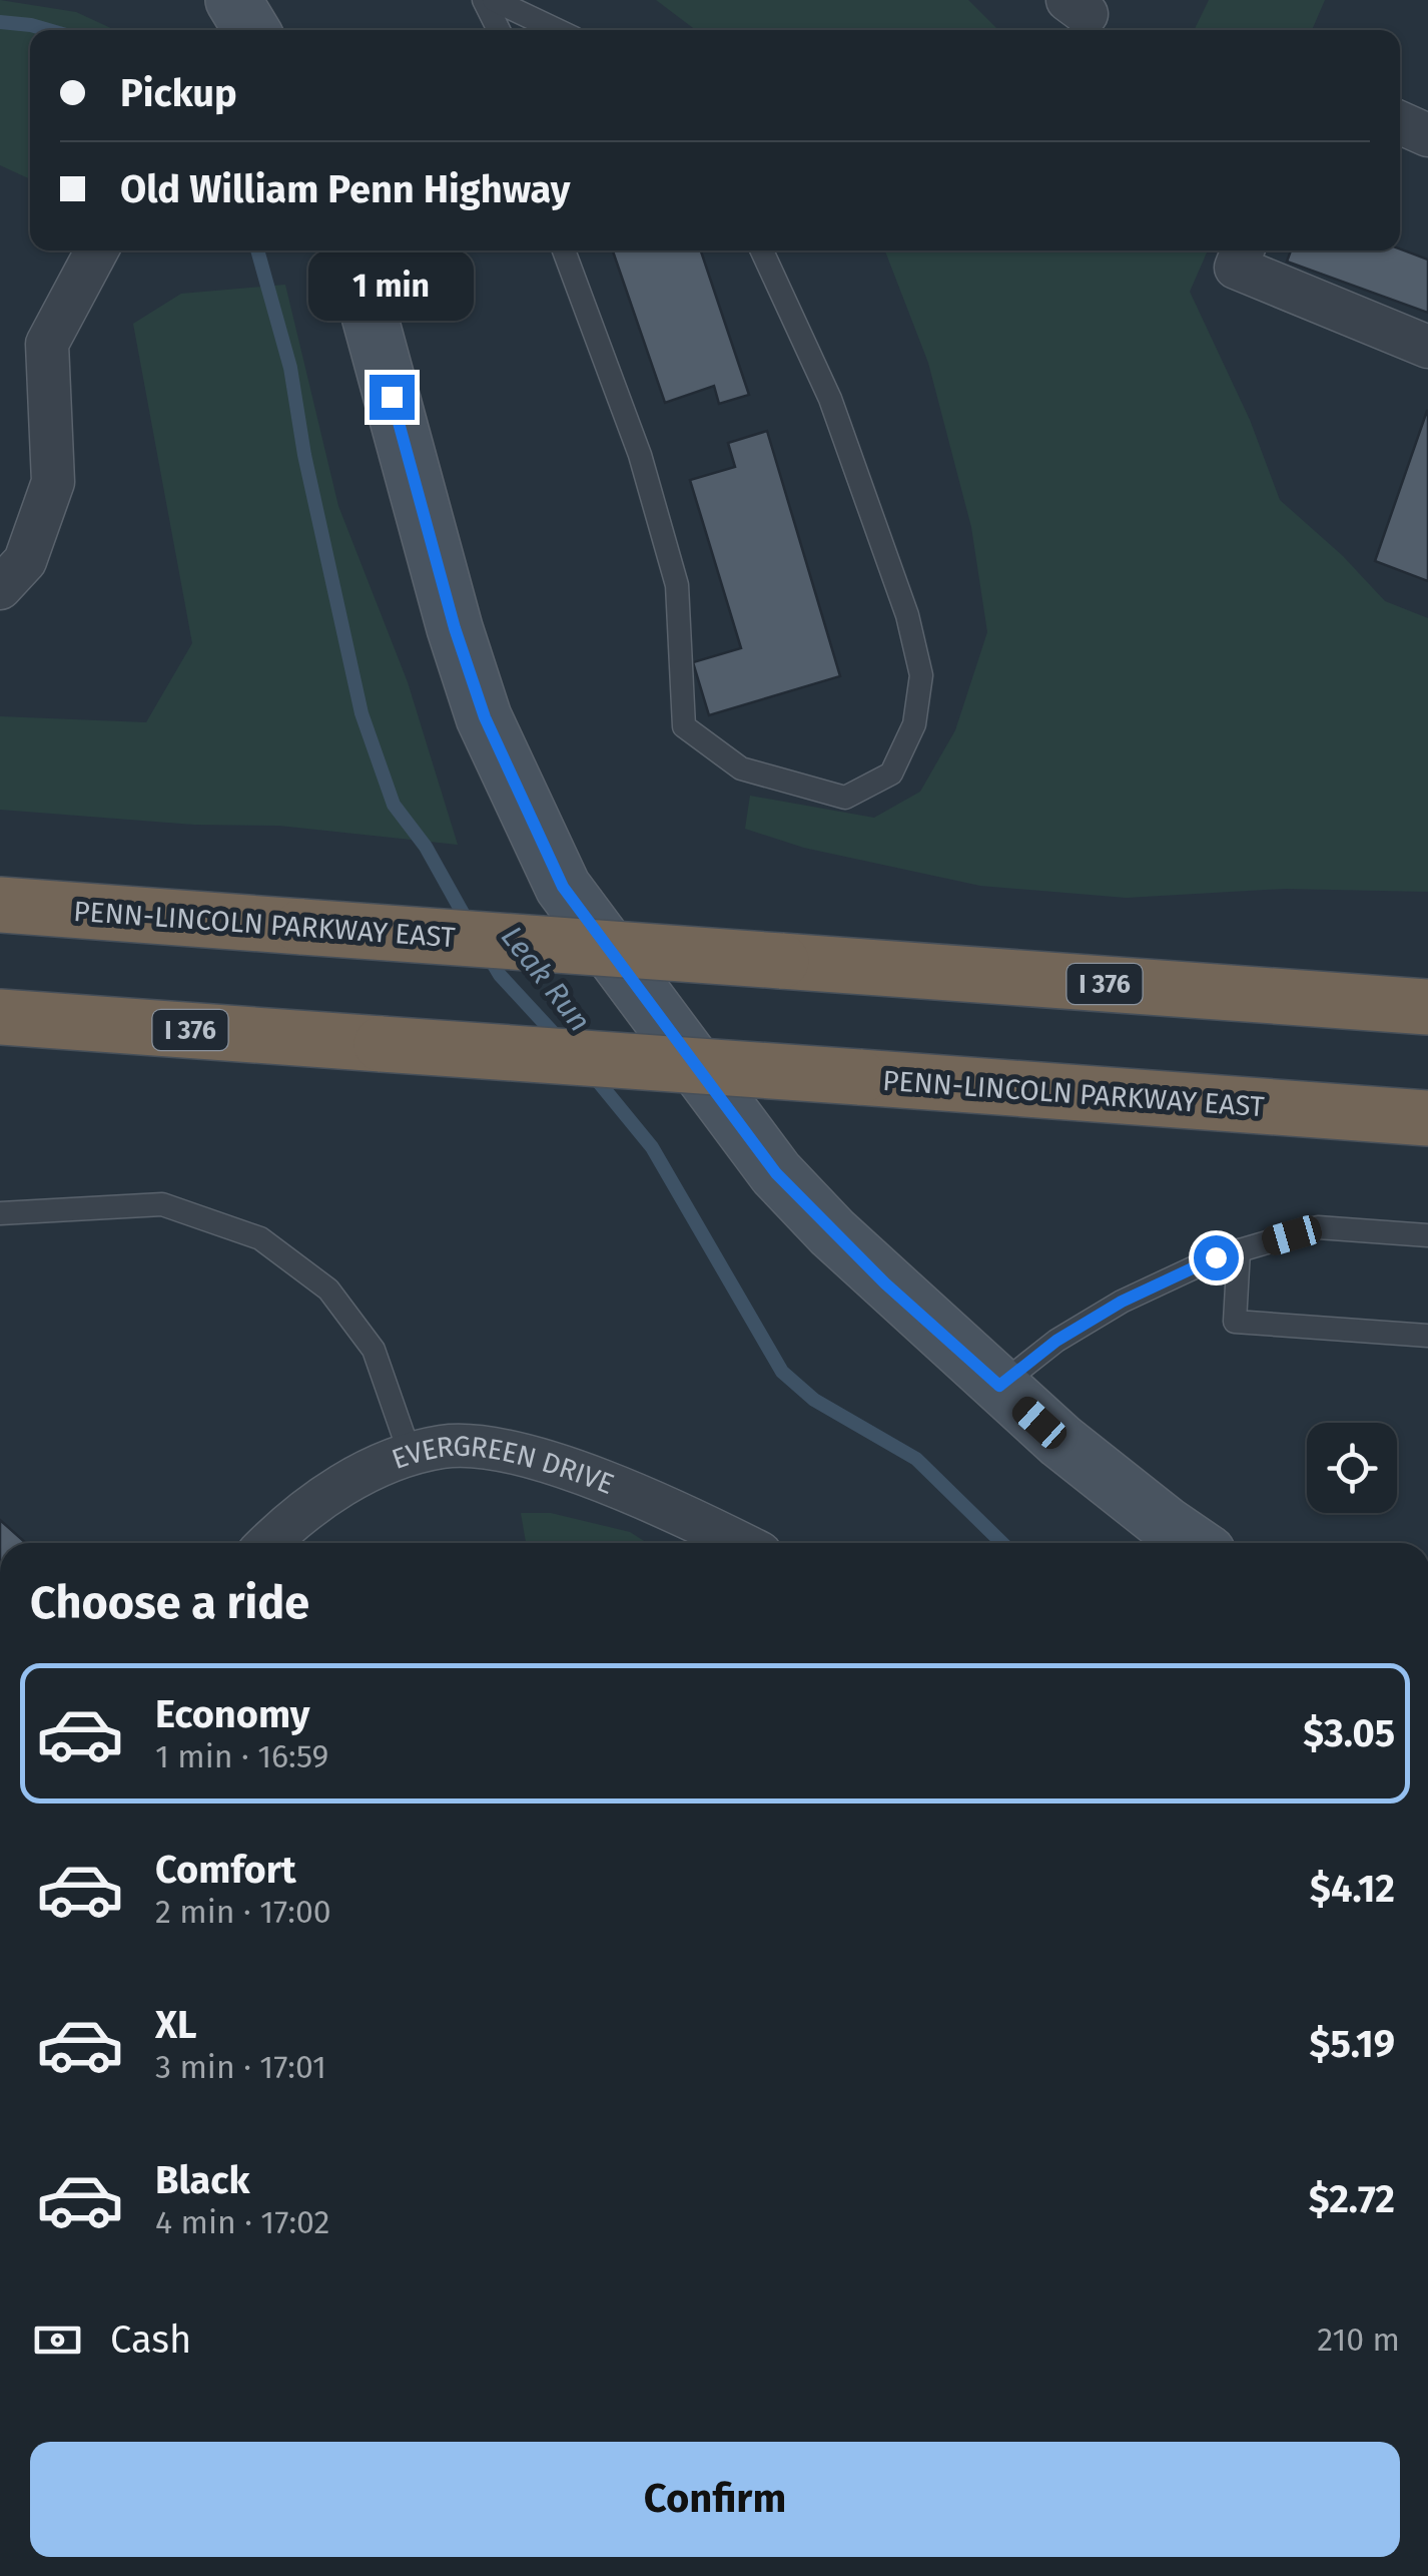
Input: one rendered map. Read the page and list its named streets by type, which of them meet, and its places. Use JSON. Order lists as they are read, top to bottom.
{
  "streets": {
    "highway": ["PENN-LINCOLN PARKWAY EAST", "I 376"],
    "street": ["EVERGREEN DRIVE"]
  },
  "water": ["Leak Run"],
  "page": {
    "banner": ["Pickup", "Old William Penn Highway"],
    "bubble": "1 min",
    "heading": "Choose a ride",
    "list": [
      {
        "name": "Economy",
        "note": "1 min · 16:59",
        "value": "$3.05"
      },
      {
        "name": "Comfort",
        "note": "2 min · 17:00",
        "value": "$4.12"
      },
      {
        "name": "XL",
        "note": "3 min · 17:01",
        "value": "$5.19"
      },
      {
        "name": "Black",
        "note": "4 min · 17:02",
        "value": "$2.72"
      }
    ],
    "pay": ["Cash", "210 m"],
    "buttons": "Confirm"
  }
}
